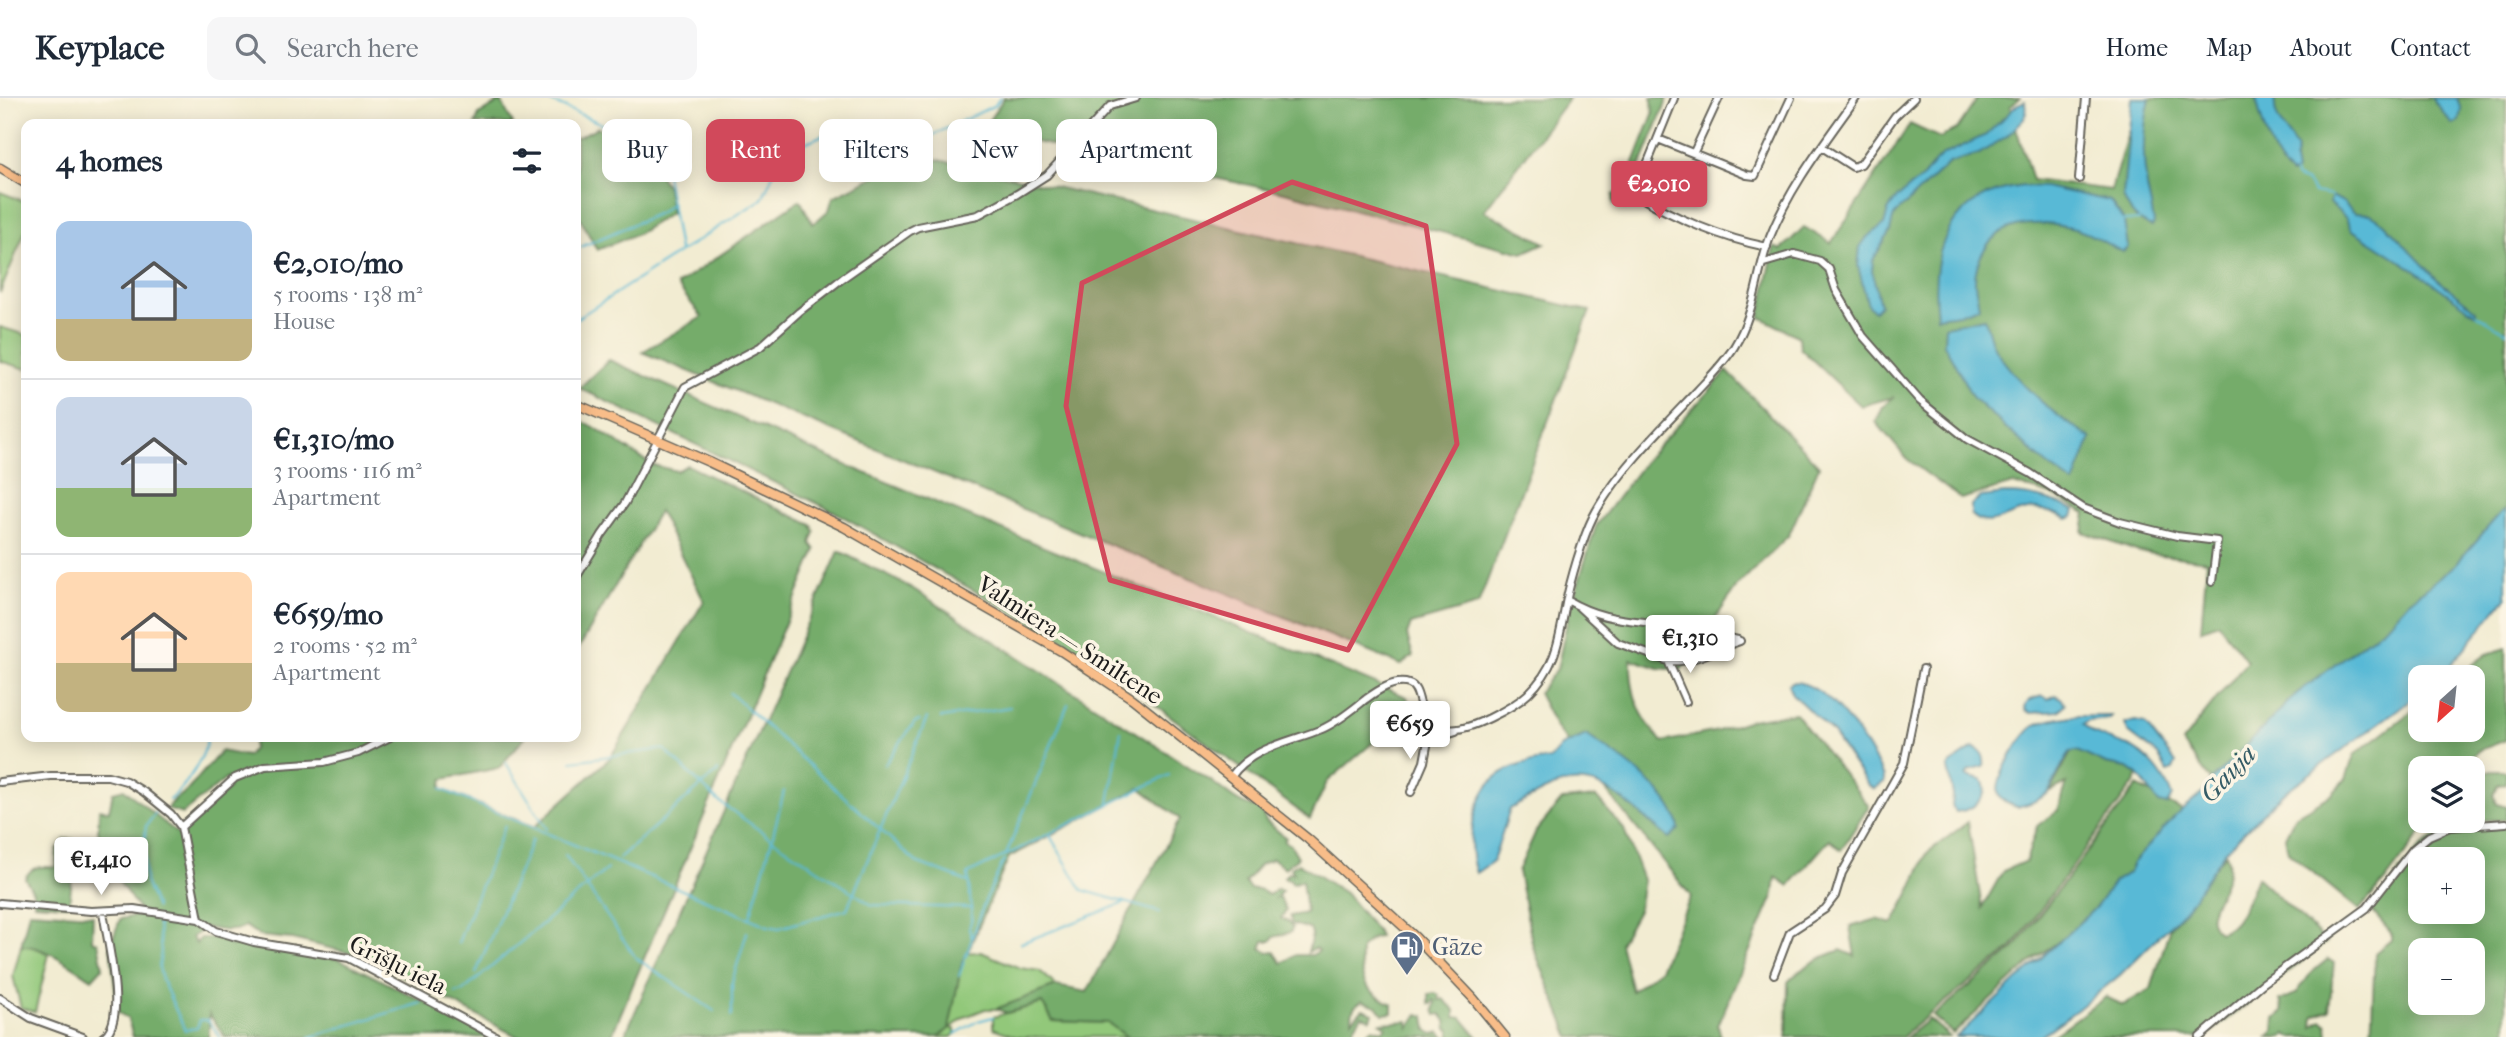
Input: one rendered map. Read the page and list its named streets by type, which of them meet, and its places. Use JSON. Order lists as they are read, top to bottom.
{
  "streets": {
    "main road": ["Valmiera — Smiltene"],
    "street": ["Grīšļu iela"]
  },
  "water": ["Gauja"],
  "places": {
    "fuel station": ["Gāze"]
  },
  "north": "bottom left",
  "page": {
    "header": "Keyplace",
    "search": "Search here",
    "nav": [
      "Home",
      "Map",
      "About",
      "Contact"
    ],
    "chip": [
      "Buy",
      "Rent",
      "Filters",
      "New",
      "Apartment"
    ],
    "heading": "4 homes",
    "price": [
      "€2,010",
      "€1,310",
      "€659",
      "€1,410"
    ],
    "list": [
      {
        "name": "€2,010/mo",
        "note": "5 rooms · 138 m² · House"
      },
      {
        "name": "€1,310/mo",
        "note": "3 rooms · 116 m² · Apartment"
      },
      {
        "name": "€659/mo",
        "note": "2 rooms · 52 m² · Apartment"
      }
    ],
    "map_buttons": ["+", "−"]
  }
}
